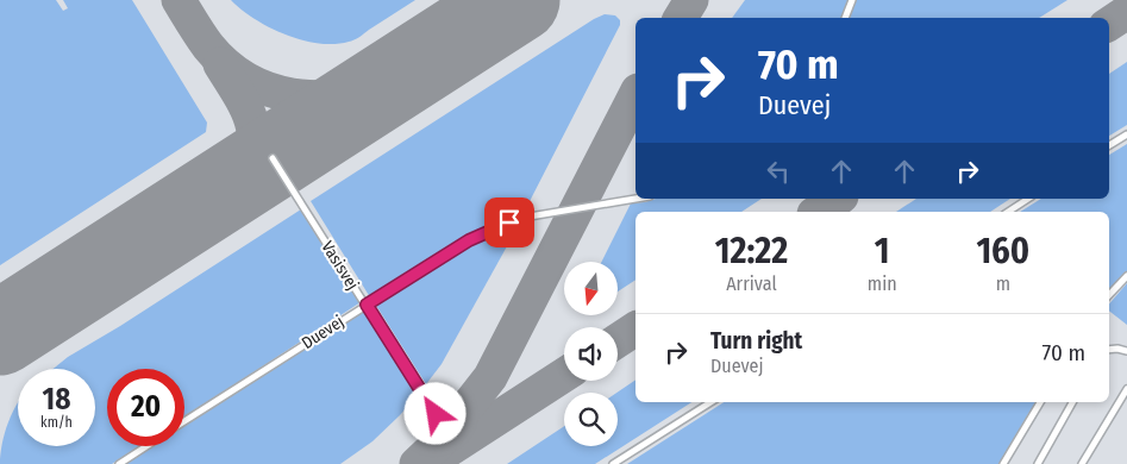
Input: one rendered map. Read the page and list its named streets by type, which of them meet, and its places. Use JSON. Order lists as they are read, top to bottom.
{
  "streets": {
    "lane": ["Vasisvej", "Duevej"]
  },
  "crossings": [
    ["Vasisvej", "Duevej"]
  ],
  "north": "bottom",
  "page": {
    "turn": ["70 m", "Duevej"],
    "eta": [
      "12:22",
      "Arrival",
      "1",
      "min",
      "160",
      "m"
    ],
    "list": [
      {
        "name": "Turn right",
        "note": "Duevej",
        "value": "70 m"
      }
    ],
    "speed": "18 km/h",
    "limit": "20"
  }
}
